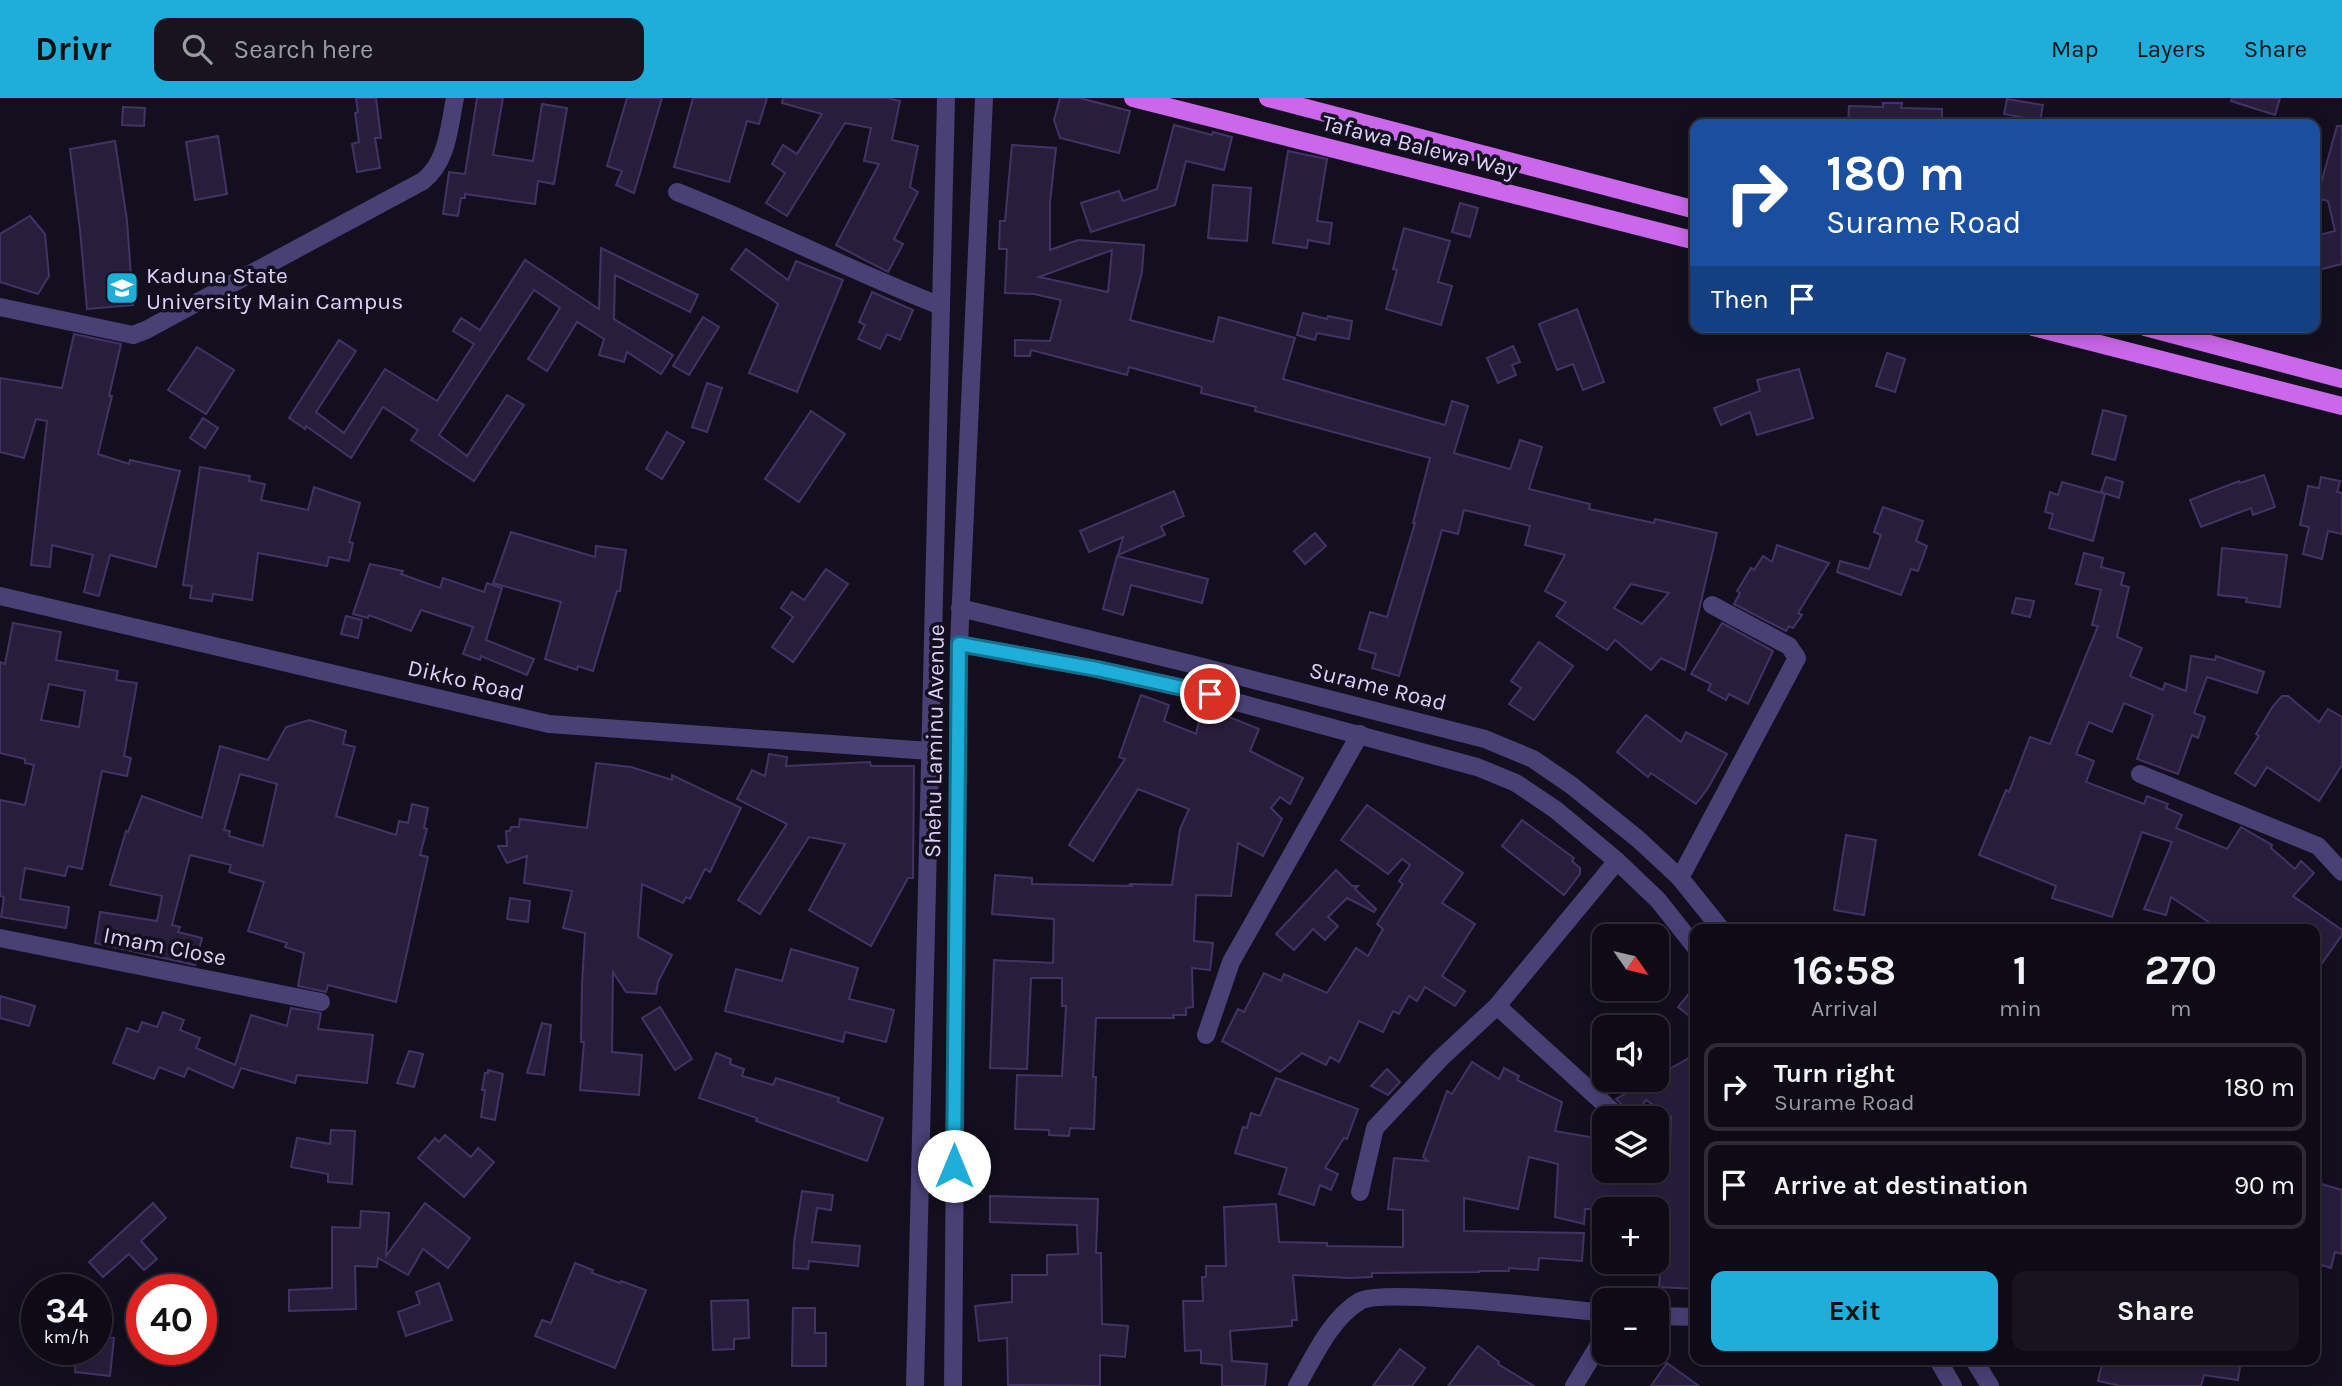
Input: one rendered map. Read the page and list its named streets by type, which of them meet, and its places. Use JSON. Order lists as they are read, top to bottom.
{
  "streets": {
    "main road": ["Tafawa Balewa Way"],
    "street": [
      "Dikko Road",
      "Surame Road",
      "Shehu Laminu Avenue",
      "Imam Close"
    ]
  },
  "crossings": [
    ["Dikko Road", "Shehu Laminu Avenue"],
    ["Surame Road", "Shehu Laminu Avenue"]
  ],
  "places": {
    "school or university": ["Kaduna State University Main Campus"]
  },
  "north": "bottom right",
  "page": {
    "header": "Drivr",
    "search": "Search here",
    "nav": ["Map", "Layers", "Share"],
    "turn": ["180 m", "Surame Road"],
    "then": "Then",
    "map_buttons": ["+", "−"],
    "eta": [
      "16:58",
      "Arrival",
      "1",
      "min",
      "270",
      "m"
    ],
    "list": [
      {
        "name": "Turn right",
        "note": "Surame Road",
        "value": "180 m"
      },
      {
        "name": "Arrive at destination",
        "value": "90 m"
      }
    ],
    "buttons": ["Exit", "Share"],
    "speed": "34 km/h",
    "limit": "40"
  }
}
